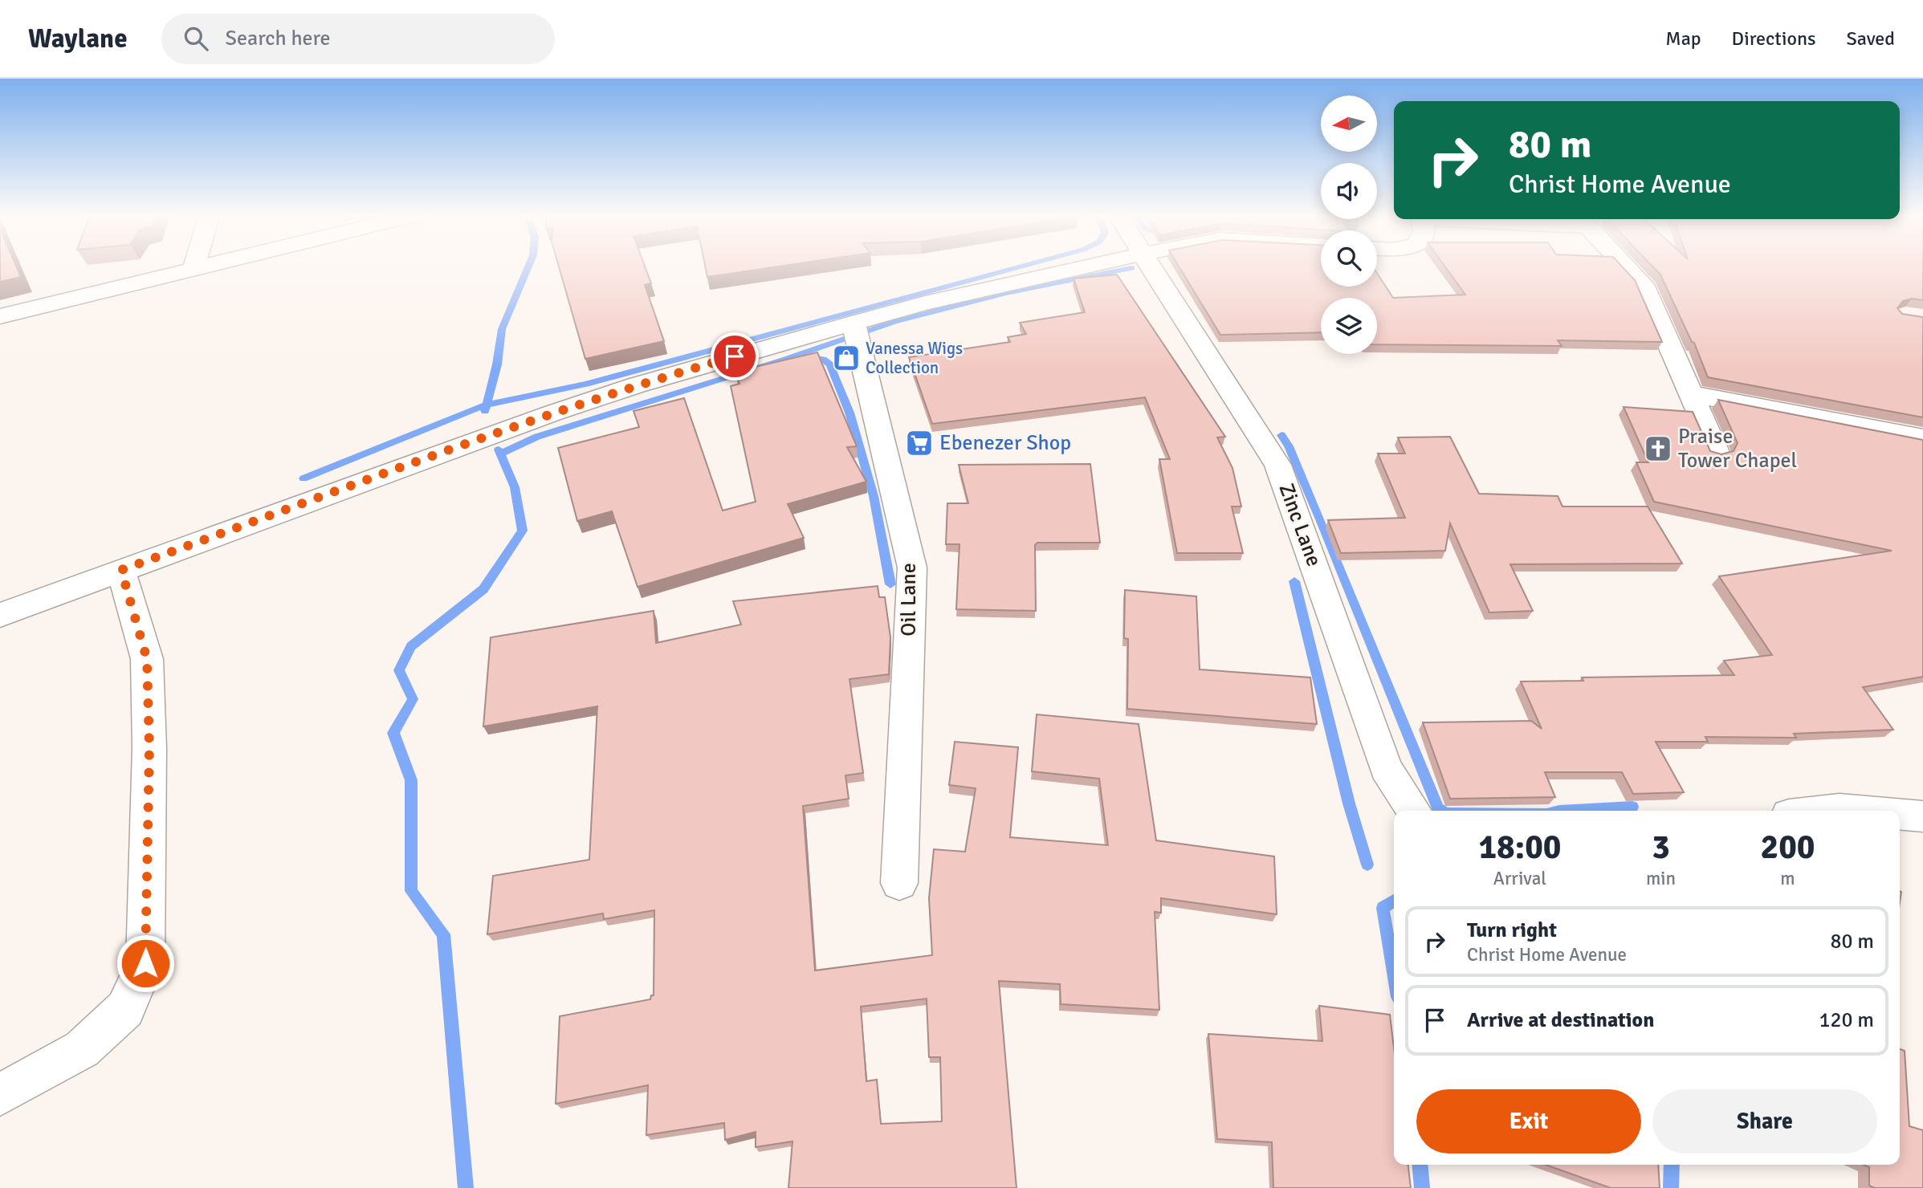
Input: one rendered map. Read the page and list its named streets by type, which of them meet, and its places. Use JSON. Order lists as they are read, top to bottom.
{
  "streets": {
    "street": ["Zinc Lane", "Oil Lane"]
  },
  "places": {
    "shop": ["Vanessa Wigs Collection"],
    "supermarket": ["Ebenezer Shop"],
    "church": ["Praise Tower Chapel"]
  },
  "north": "left",
  "page": {
    "header": "Waylane",
    "search": "Search here",
    "nav": ["Map", "Directions", "Saved"],
    "turn": ["80 m", "Christ Home Avenue"],
    "eta": [
      "18:00",
      "Arrival",
      "3",
      "min",
      "200",
      "m"
    ],
    "list": [
      {
        "name": "Turn right",
        "note": "Christ Home Avenue",
        "value": "80 m"
      },
      {
        "name": "Arrive at destination",
        "value": "120 m"
      }
    ],
    "buttons": ["Exit", "Share"]
  }
}
